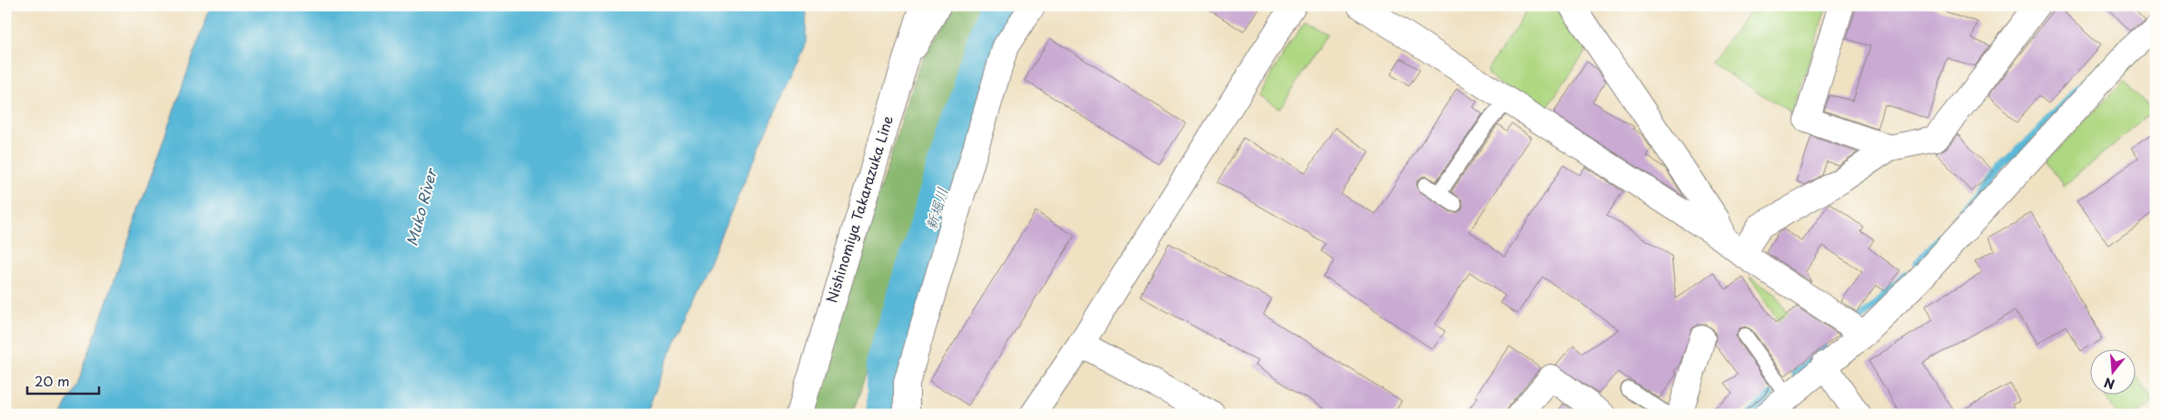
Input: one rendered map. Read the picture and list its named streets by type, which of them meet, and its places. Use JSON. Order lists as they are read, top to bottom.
{
  "streets": {
    "street": ["Nishinomiya Takarazuka Line"]
  },
  "water": ["Muko River", "新堀川"],
  "scale_bar": "20 m",
  "north": "bottom"
}
